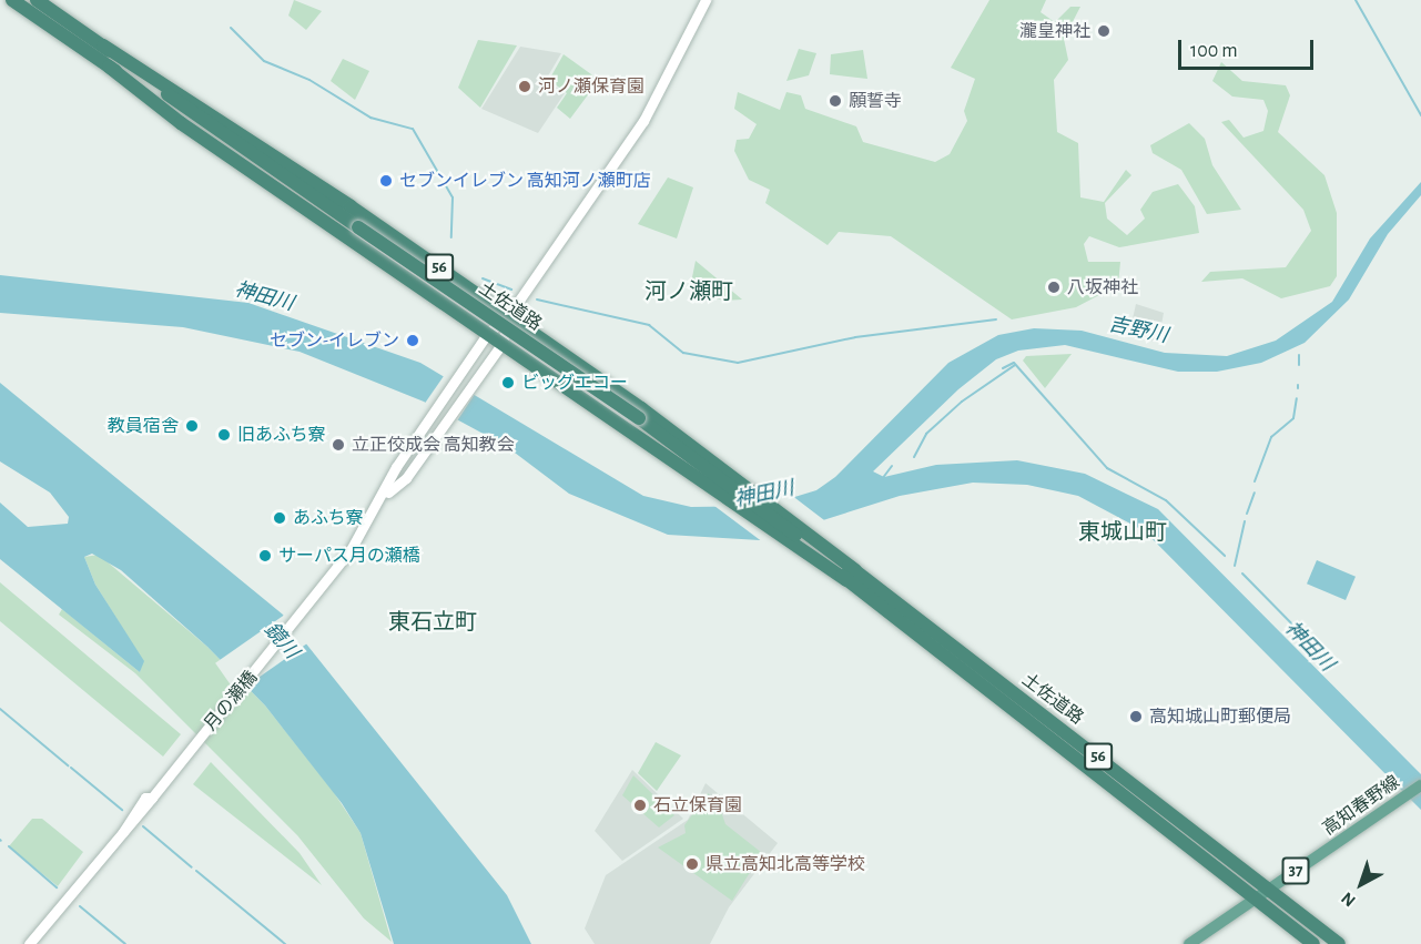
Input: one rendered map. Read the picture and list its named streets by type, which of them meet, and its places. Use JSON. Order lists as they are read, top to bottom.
{
  "streets": {
    "highway": ["56", "土佐道路"],
    "main road": ["高知春野線", "37"],
    "street": ["月の瀬橋"]
  },
  "crossings": [
    ["56", "土佐道路"],
    ["土佐道路", "高知春野線"]
  ],
  "districts": ["河ノ瀬町", "東城山町", "東石立町"],
  "water": ["神田川", "吉野川", "鏡川"],
  "places": [
    "瀧皇神社",
    "河ノ瀬保育園",
    "願誓寺",
    "セブンイレブン 高知河ノ瀬町店",
    "八坂神社",
    "セブン-イレブン",
    "ビッグエコー",
    "教員宿舎",
    "旧あふち寮",
    "立正佼成会 高知教会",
    "あふち寮",
    "サーパス月の瀬橋",
    "高知城山町郵便局",
    "石立保育園",
    "県立高知北高等学校"
  ],
  "scale_bar": "100 m",
  "north": "bottom left"
}
